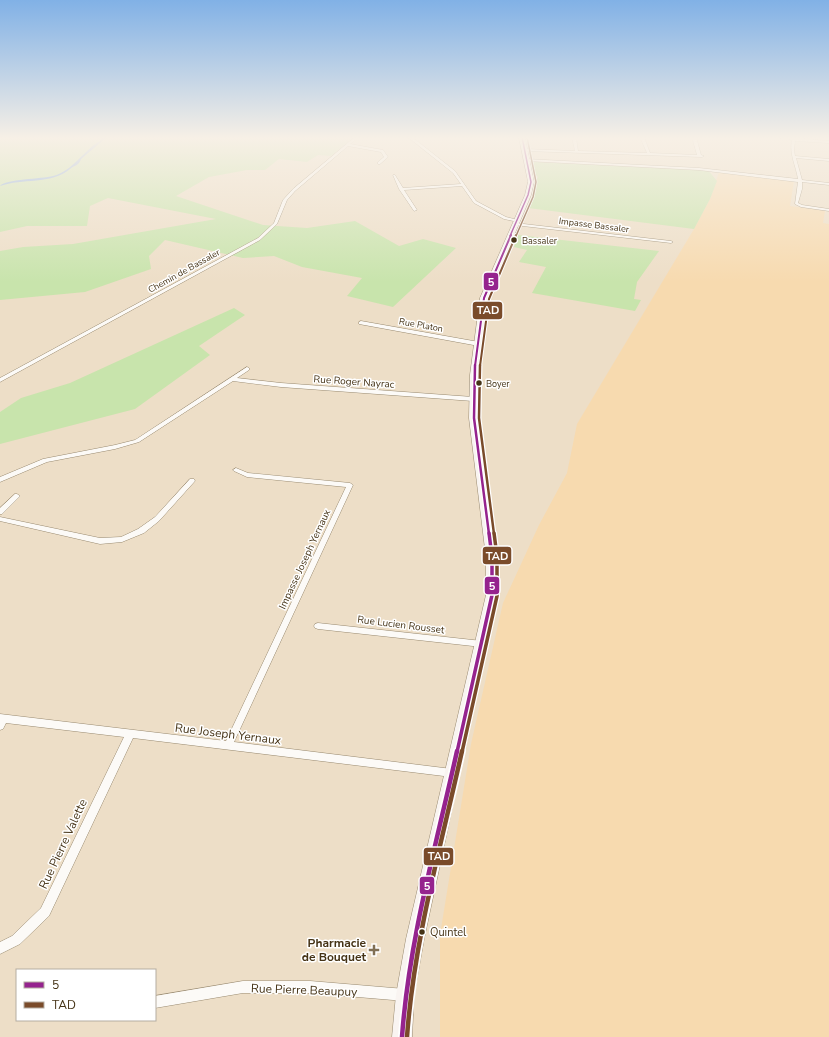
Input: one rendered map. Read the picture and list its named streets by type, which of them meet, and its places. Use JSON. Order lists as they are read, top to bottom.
{
  "streets": {
    "street": [
      "Impasse Bassaler",
      "Chemin de Bassaler",
      "Rue Platon",
      "Rue Roger Nayrac",
      "Impasse Joseph Yernaux",
      "Rue Lucien Rousset",
      "Rue Joseph Yernaux",
      "Rue Pierre Valette",
      "Rue Pierre Beaupuy"
    ]
  },
  "crossings": [
    ["Impasse Joseph Yernaux", "Rue Joseph Yernaux"],
    ["Rue Joseph Yernaux", "Rue Pierre Valette"]
  ],
  "places": {
    "other": ["Bassaler", "Boyer", "Quintel"],
    "health": ["Pharmacie de Bouquet"]
  },
  "lines": ["transit line 5", "transit line TAD"],
  "legend": ["5", "TAD"]
}
